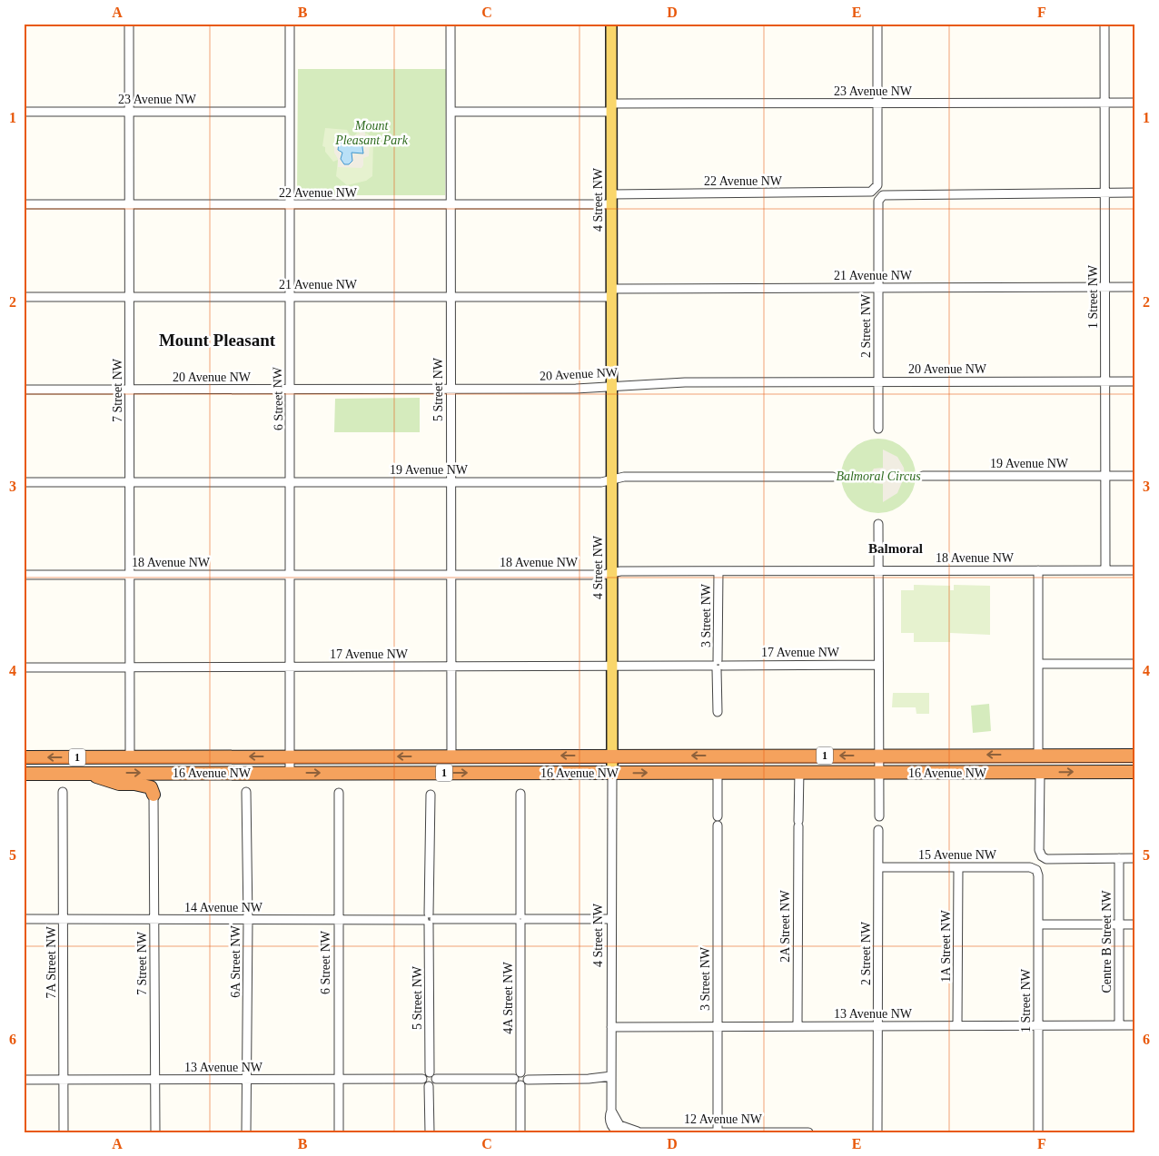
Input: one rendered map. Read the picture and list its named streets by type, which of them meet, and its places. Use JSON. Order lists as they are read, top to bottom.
{
  "streets": {
    "highway": ["1", "16 Avenue NW"],
    "main road": ["4 Street NW"],
    "street": [
      "23 Avenue NW",
      "22 Avenue NW",
      "21 Avenue NW",
      "1 Street NW",
      "2 Street NW",
      "20 Avenue NW",
      "5 Street NW",
      "7 Street NW",
      "6 Street NW",
      "19 Avenue NW",
      "18 Avenue NW",
      "3 Street NW",
      "17 Avenue NW",
      "15 Avenue NW",
      "14 Avenue NW",
      "2A Street NW",
      "Centre B Street NW",
      "1A Street NW",
      "6A Street NW",
      "7A Street NW",
      "4A Street NW",
      "13 Avenue NW",
      "12 Avenue NW"
    ]
  },
  "crossings": [
    ["23 Avenue NW", "22 Avenue NW"],
    ["23 Avenue NW", "4 Street NW"],
    ["23 Avenue NW", "1 Street NW"],
    ["23 Avenue NW", "5 Street NW"],
    ["23 Avenue NW", "7 Street NW"],
    ["23 Avenue NW", "6 Street NW"],
    ["22 Avenue NW", "4 Street NW"],
    ["22 Avenue NW", "5 Street NW"],
    ["22 Avenue NW", "7 Street NW"],
    ["22 Avenue NW", "6 Street NW"],
    ["4 Street NW", "21 Avenue NW"],
    ["4 Street NW", "20 Avenue NW"],
    ["4 Street NW", "19 Avenue NW"],
    ["4 Street NW", "18 Avenue NW"],
    ["4 Street NW", "17 Avenue NW"],
    ["4 Street NW", "16 Avenue NW"],
    ["4 Street NW", "14 Avenue NW"],
    ["4 Street NW", "13 Avenue NW"],
    ["4 Street NW", "12 Avenue NW"],
    ["21 Avenue NW", "1 Street NW"],
    ["21 Avenue NW", "2 Street NW"],
    ["21 Avenue NW", "5 Street NW"],
    ["21 Avenue NW", "7 Street NW"],
    ["21 Avenue NW", "6 Street NW"],
    ["1 Street NW", "2 Street NW"],
    ["1 Street NW", "20 Avenue NW"],
    ["1 Street NW", "19 Avenue NW"],
    ["1 Street NW", "18 Avenue NW"],
    ["1 Street NW", "15 Avenue NW"],
    ["1 Street NW", "13 Avenue NW"],
    ["2 Street NW", "20 Avenue NW"],
    ["2 Street NW", "15 Avenue NW"],
    ["2 Street NW", "13 Avenue NW"],
    ["20 Avenue NW", "5 Street NW"],
    ["20 Avenue NW", "7 Street NW"],
    ["20 Avenue NW", "6 Street NW"],
    ["5 Street NW", "19 Avenue NW"],
    ["5 Street NW", "18 Avenue NW"],
    ["5 Street NW", "17 Avenue NW"],
    ["5 Street NW", "16 Avenue NW"],
    ["5 Street NW", "14 Avenue NW"],
    ["5 Street NW", "13 Avenue NW"],
    ["7 Street NW", "19 Avenue NW"],
    ["7 Street NW", "18 Avenue NW"],
    ["7 Street NW", "17 Avenue NW"],
    ["7 Street NW", "16 Avenue NW"],
    ["7 Street NW", "14 Avenue NW"],
    ["7 Street NW", "13 Avenue NW"],
    ["6 Street NW", "19 Avenue NW"],
    ["6 Street NW", "18 Avenue NW"],
    ["6 Street NW", "17 Avenue NW"],
    ["6 Street NW", "16 Avenue NW"],
    ["6 Street NW", "14 Avenue NW"],
    ["6 Street NW", "13 Avenue NW"],
    ["18 Avenue NW", "3 Street NW"],
    ["3 Street NW", "17 Avenue NW"],
    ["3 Street NW", "16 Avenue NW"],
    ["3 Street NW", "13 Avenue NW"],
    ["3 Street NW", "12 Avenue NW"],
    ["16 Avenue NW", "2A Street NW"],
    ["15 Avenue NW", "1A Street NW"],
    ["14 Avenue NW", "6A Street NW"],
    ["14 Avenue NW", "7A Street NW"],
    ["14 Avenue NW", "4A Street NW"],
    ["2A Street NW", "13 Avenue NW"],
    ["Centre B Street NW", "13 Avenue NW"],
    ["1A Street NW", "13 Avenue NW"],
    ["6A Street NW", "13 Avenue NW"],
    ["7A Street NW", "13 Avenue NW"]
  ],
  "districts": ["Mount Pleasant", "Balmoral"],
  "parks": ["Mount Pleasant Park", "Balmoral Circus"],
  "grid": {
    "columns": [
      "A",
      "B",
      "C",
      "D",
      "E",
      "F"
    ],
    "rows": [
      "1",
      "2",
      "3",
      "4",
      "5",
      "6"
    ]
  }
}
